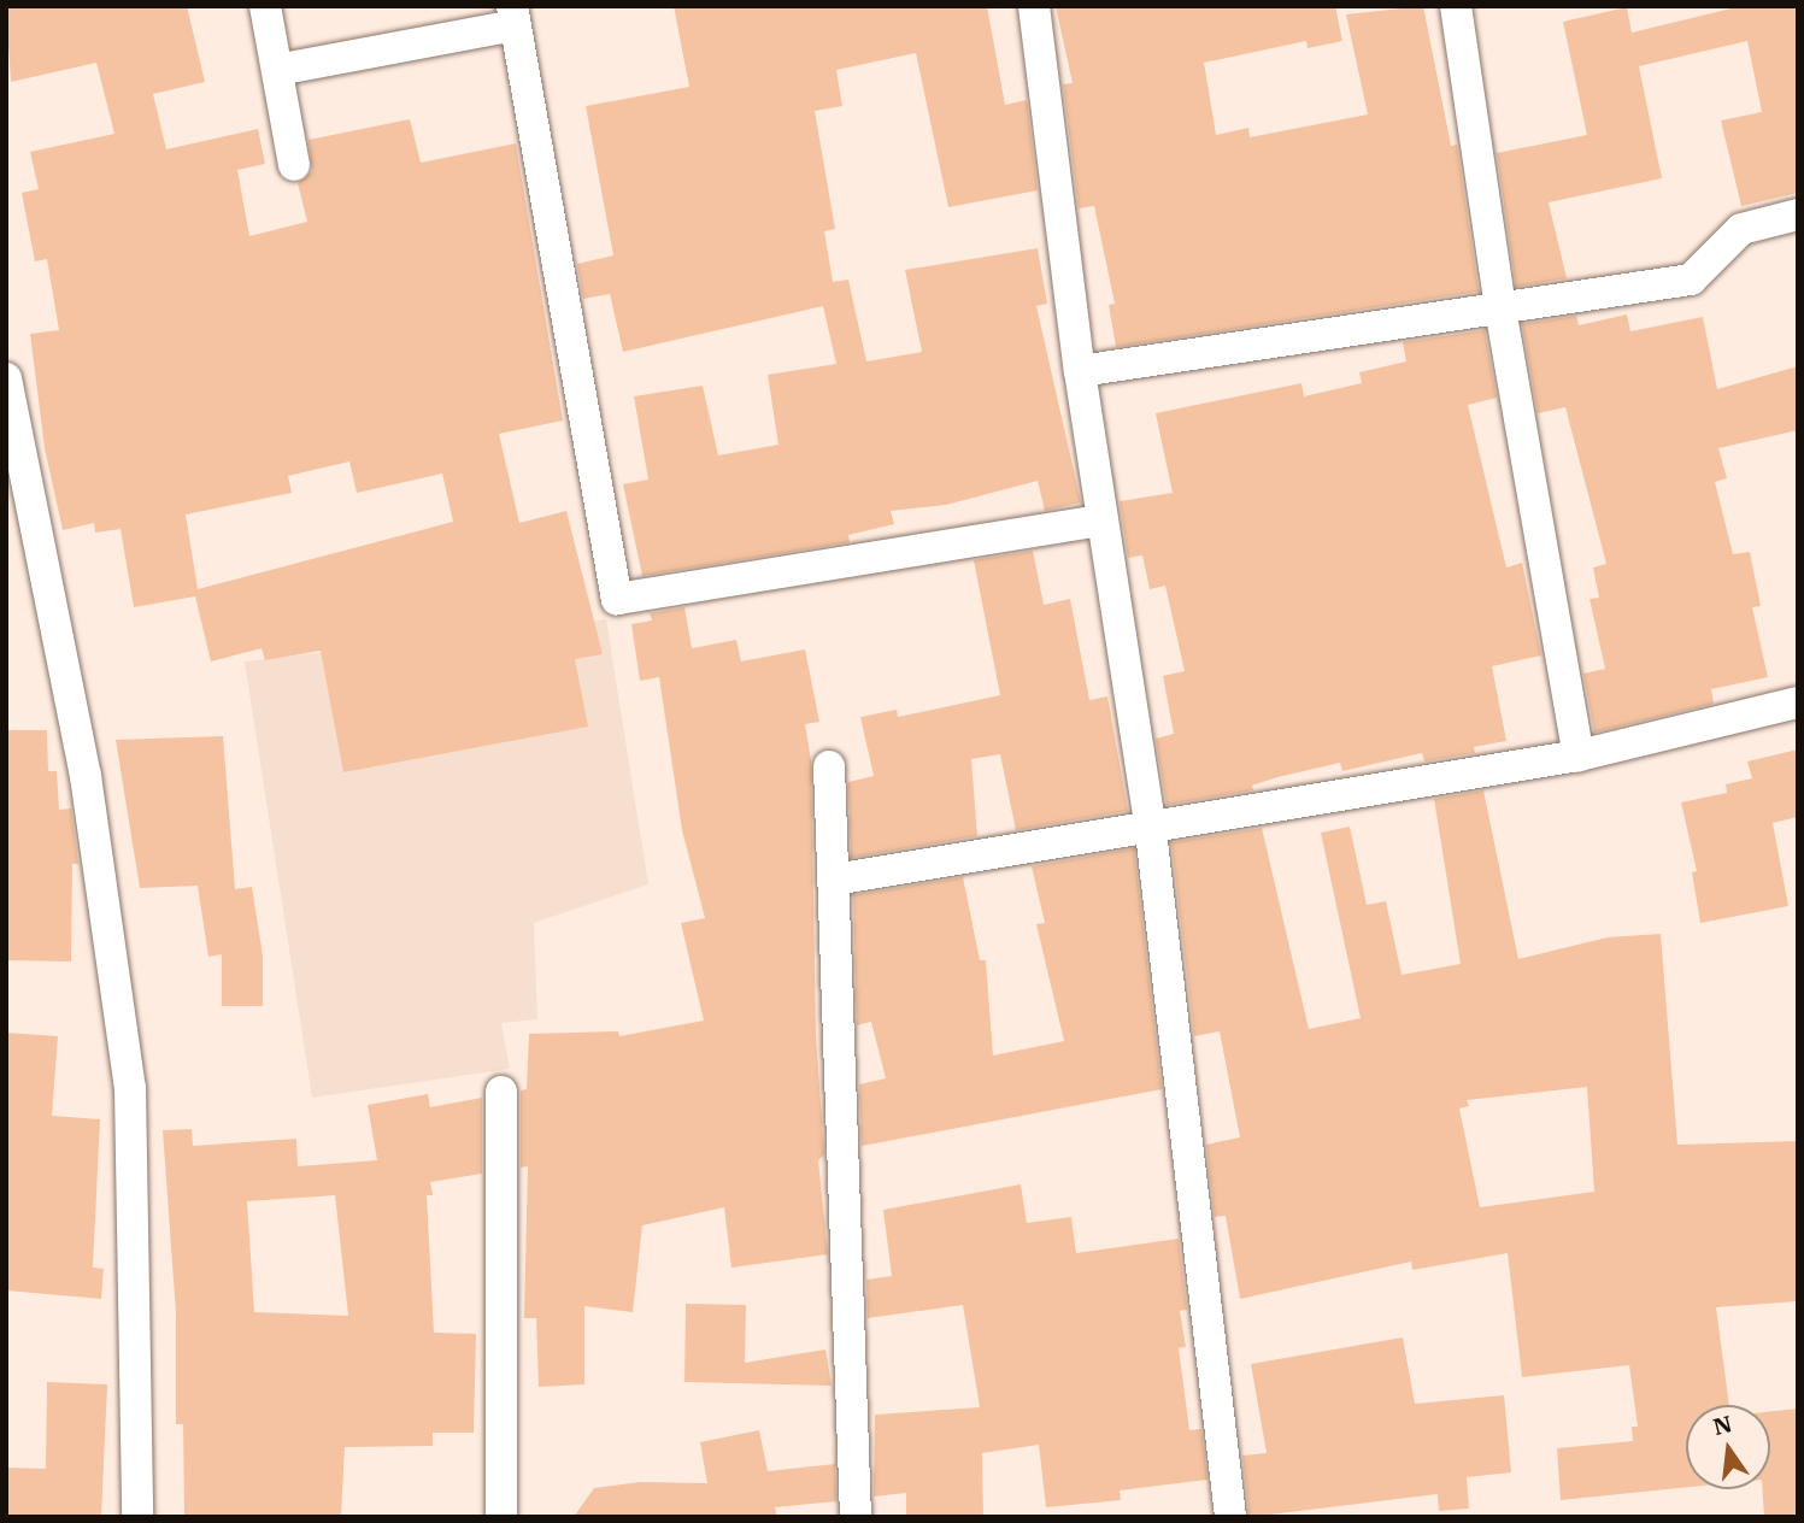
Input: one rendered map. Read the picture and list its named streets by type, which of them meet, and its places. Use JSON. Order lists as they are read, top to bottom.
{
  "north": "top"
}
